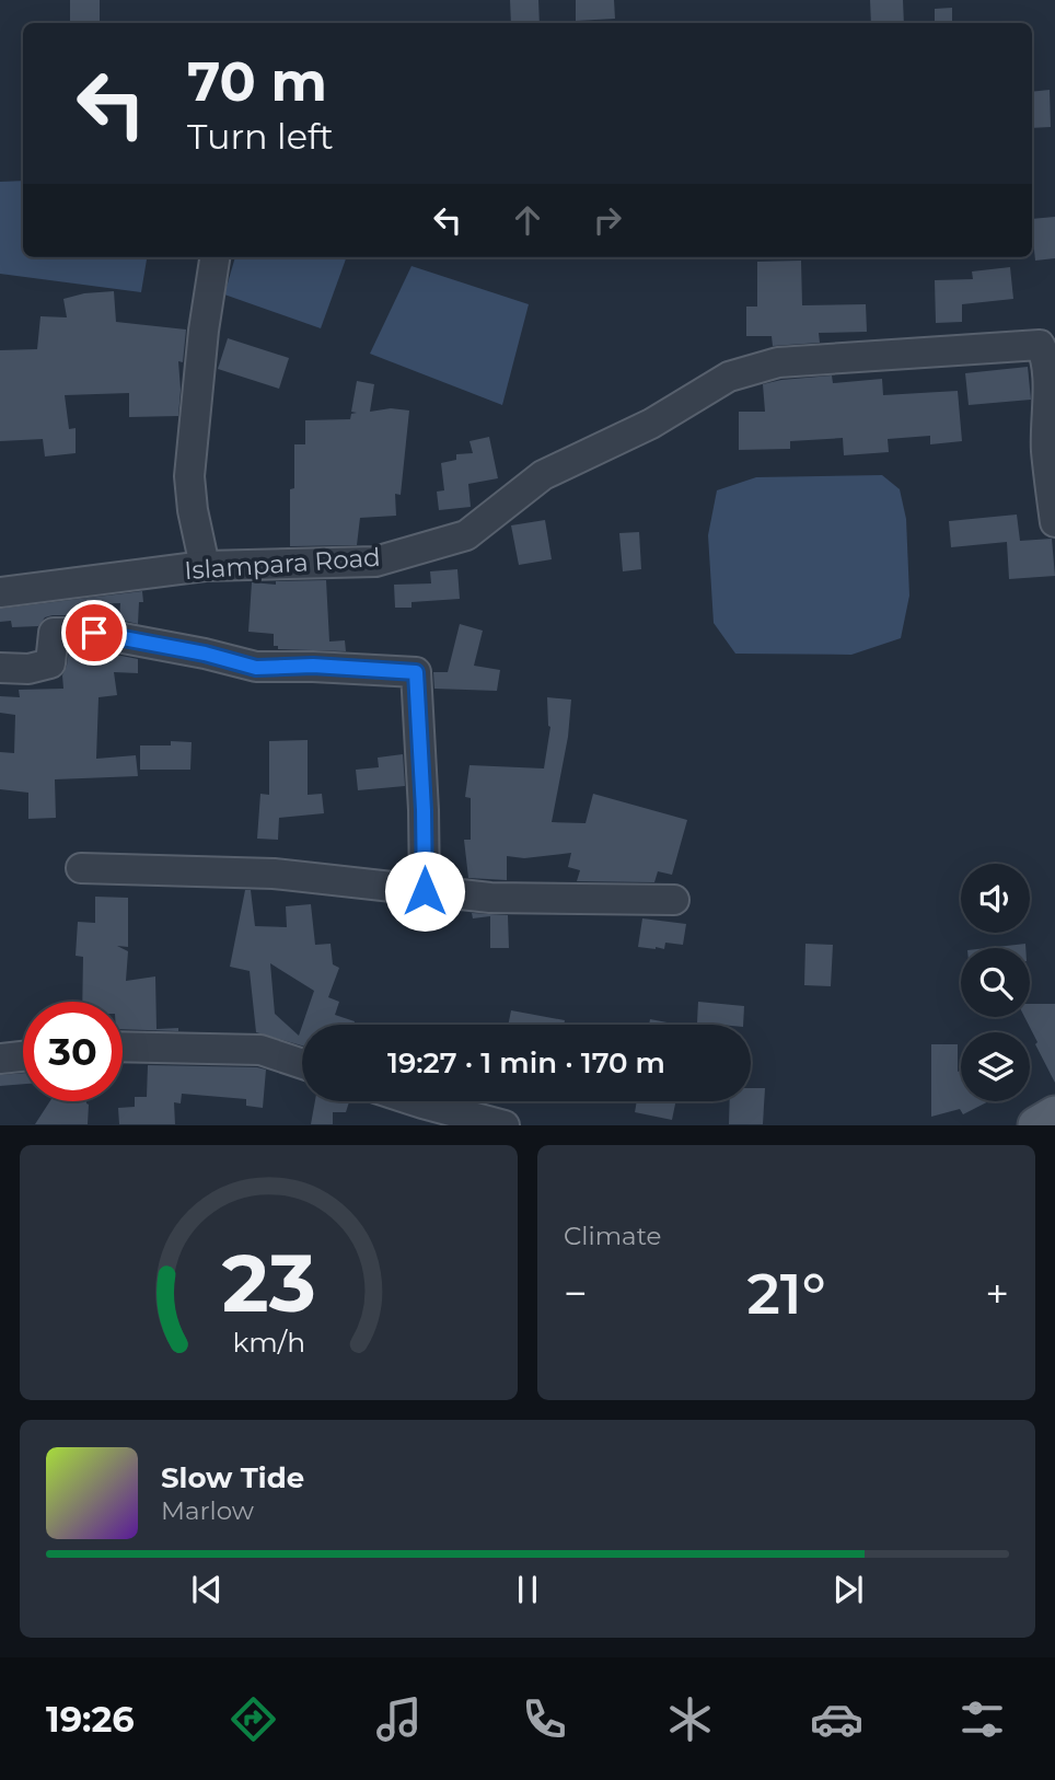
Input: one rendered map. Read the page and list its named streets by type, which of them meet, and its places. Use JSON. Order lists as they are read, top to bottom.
{
  "streets": {
    "street": ["Islampara Road"]
  },
  "page": {
    "turn": ["70 m", "Turn left"],
    "limit": "30",
    "trip": "19:27 · 1 min · 170 m",
    "tile": "Climate",
    "heat": ["−", "21°", "+"],
    "song": ["Slow Tide", "Marlow"],
    "tabs": "19:26",
    "gauge": ["23", "km/h"]
  }
}
